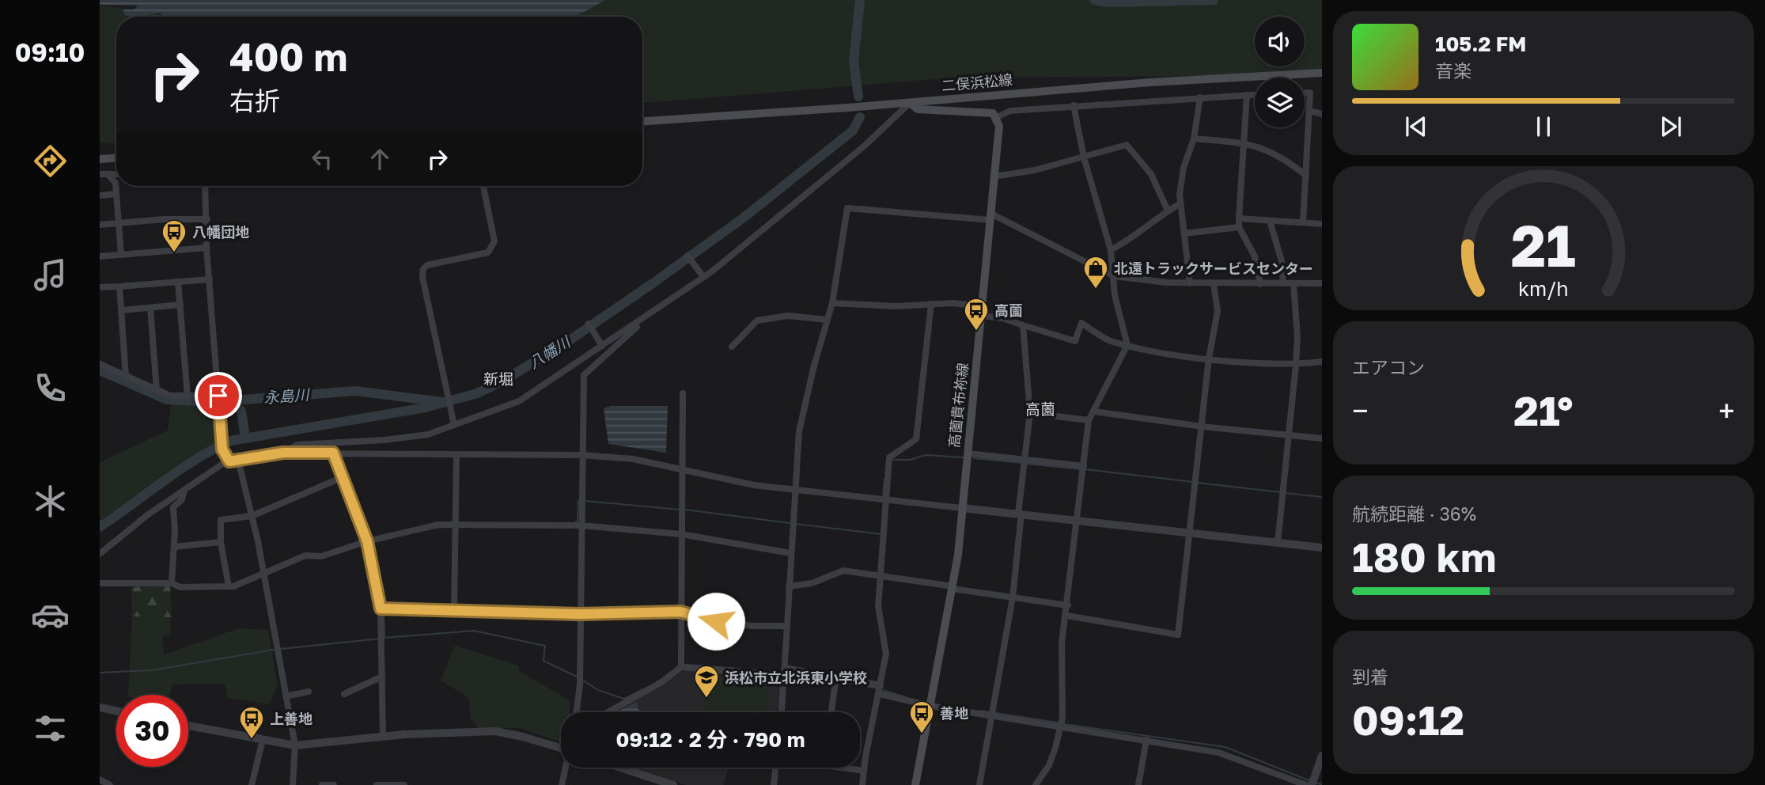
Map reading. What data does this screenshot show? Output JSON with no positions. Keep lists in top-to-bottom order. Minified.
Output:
{"streets":{"main road":["二俣浜松線","高薗貴布祢線"]},"districts":["新堀","高薗"],"water":["八幡川","永島川"],"places":{"bus stop":["八幡団地","高薗","善地","上善地"],"shop":["北遠トラックサービスセンター"],"school or university":["浜松市立北浜東小学校"]},"page":{"tabs":"09:10","turn":["400 m","右折"],"song":["105.2 FM","音楽"],"tile":["エアコン",["航続距離 · 36%","180 km"],["到着","09:12"]],"heat":["−","21°","+"],"limit":"30","trip":"09:12 · 2 分 · 790 m","gauge":["21","km/h"]}}
